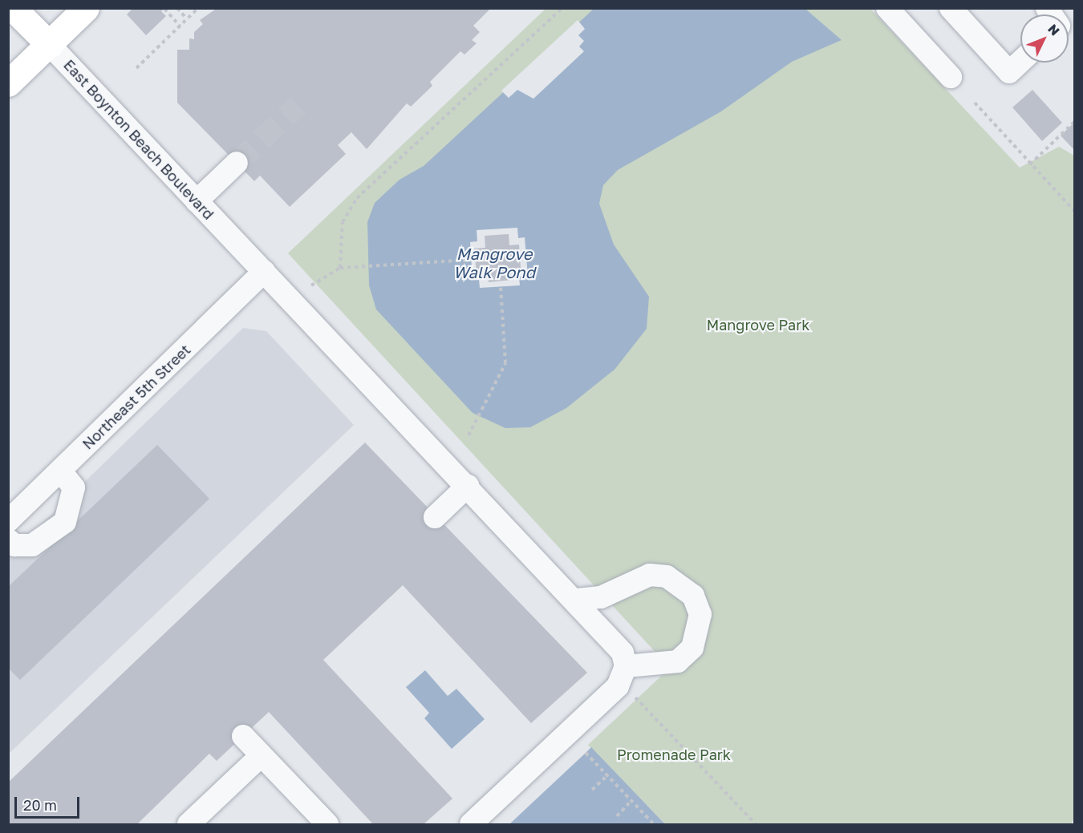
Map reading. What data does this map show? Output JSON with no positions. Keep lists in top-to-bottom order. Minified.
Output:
{"streets":{"main road":["East Boynton Beach Boulevard"],"street":["Northeast 5th Street"]},"crossings":[["East Boynton Beach Boulevard","Northeast 5th Street"]],"water":["Mangrove Walk Pond"],"parks":["Mangrove Park","Promenade Park"],"scale_bar":"20 m","north":"top right"}
